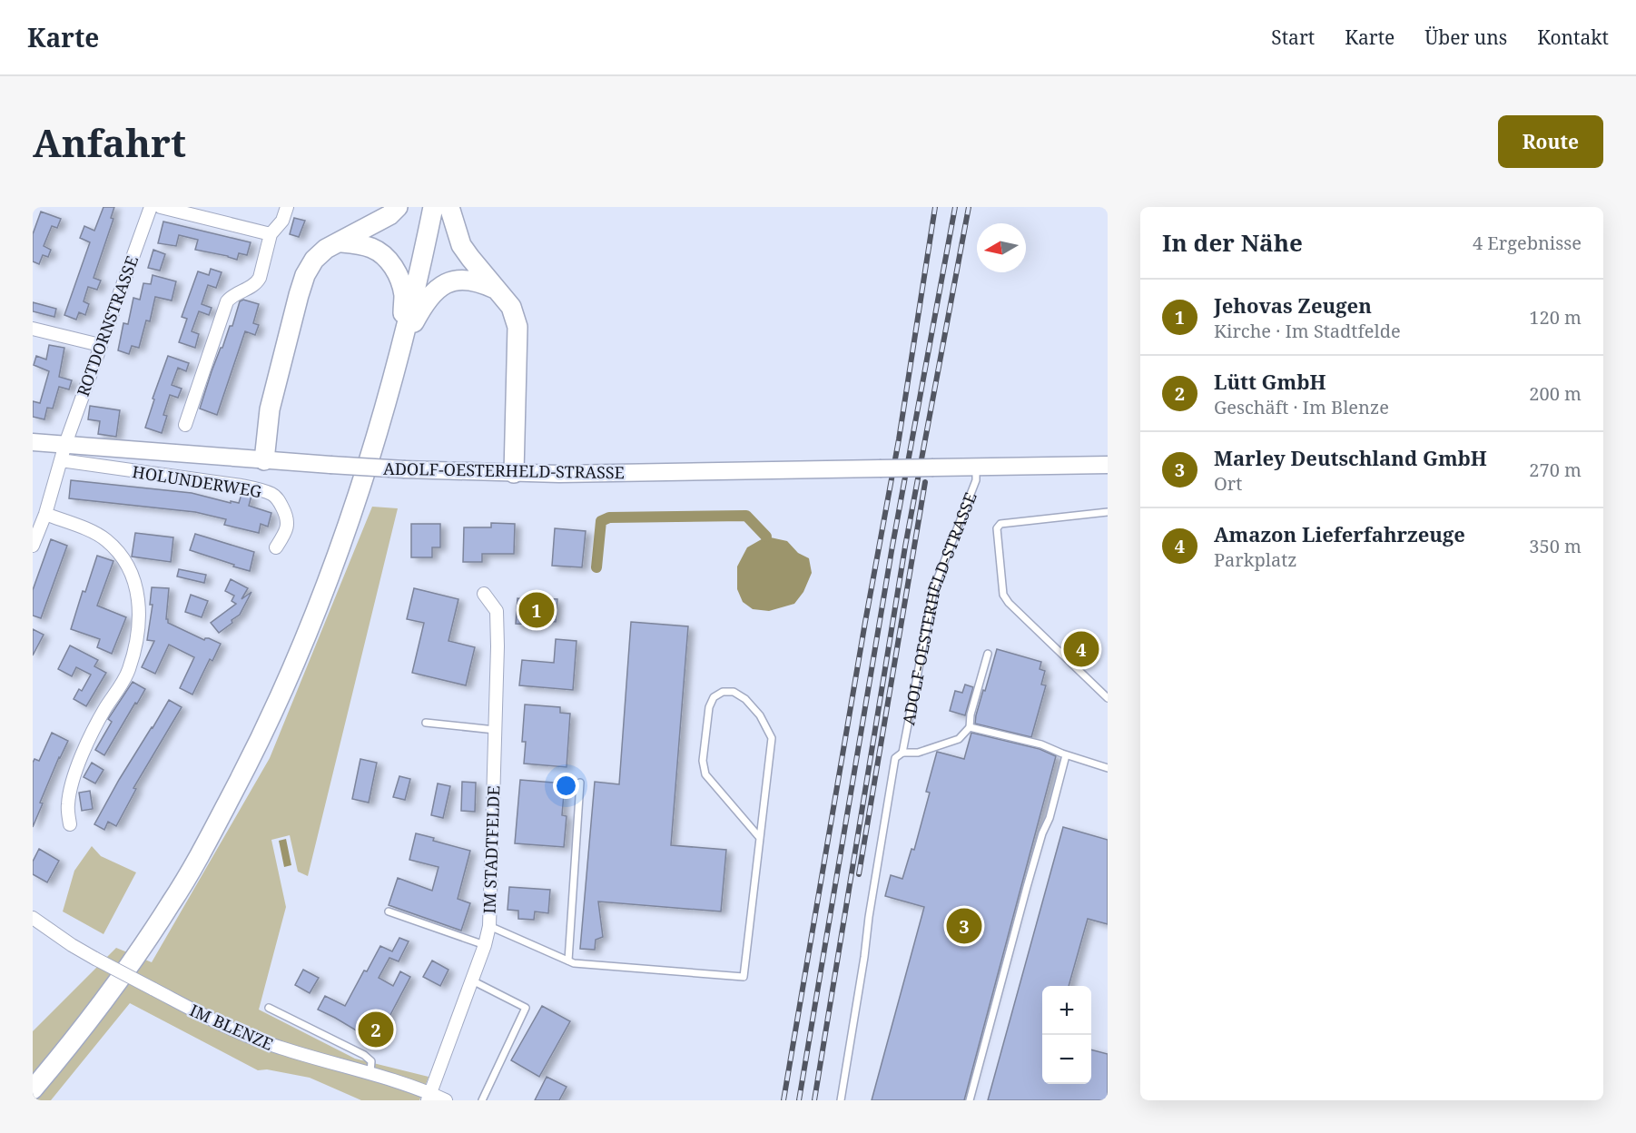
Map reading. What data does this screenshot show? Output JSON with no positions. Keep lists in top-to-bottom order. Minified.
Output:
{"streets":{"street":["ROTDORNSTRASSE","ADOLF-OESTERHELD-STRASSE","HOLUNDERWEG","IM STADTFELDE","IM BLENZE"]},"crossings":[["ROTDORNSTRASSE","ADOLF-OESTERHELD-STRASSE"],["ROTDORNSTRASSE","HOLUNDERWEG"],["ADOLF-OESTERHELD-STRASSE","HOLUNDERWEG"],["IM STADTFELDE","IM BLENZE"]],"north":"left","page":{"header":"Karte","nav":["Start","Karte","Über uns","Kontakt"],"buttons":"Route","title":"Anfahrt","heading":["In der Nähe","4 Ergebnisse"],"list":[{"mark":"1","name":"Jehovas Zeugen","note":"Kirche · Im Stadtfelde","value":"120 m"},{"mark":"2","name":"Lütt GmbH","note":"Geschäft · Im Blenze","value":"200 m"},{"mark":"3","name":"Marley Deutschland GmbH","note":"Ort","value":"270 m"},{"mark":"4","name":"Amazon Lieferfahrzeuge","note":"Parkplatz","value":"350 m"}],"pins":["1","4","3","2"],"map_buttons":["+","−"]}}
